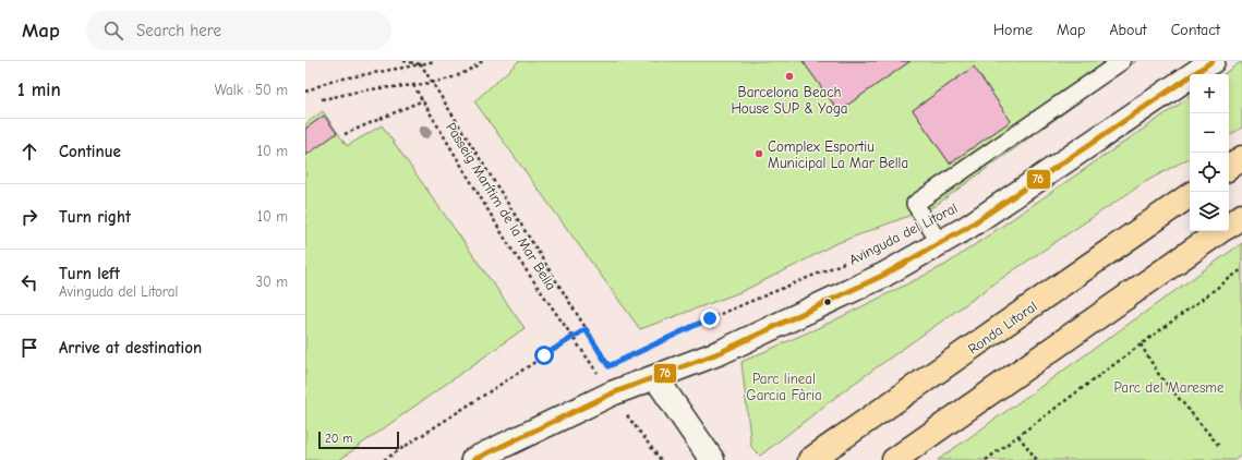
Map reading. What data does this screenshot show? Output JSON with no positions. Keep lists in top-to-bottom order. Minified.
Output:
{"streets":{"highway":["Ronda Litoral"],"main road":["Avinguda del Litoral"],"path":["Passeig Marítim de la Mar Bella"]},"crossings":[["Passeig Marítim de la Mar Bella","Avinguda del Litoral"]],"parks":["Parc lineal Garcia Fària","Parc del Maresme"],"places":["Barcelona Beach House SUP & Yoga","Complex Esportiu Municipal La Mar Bella"],"lines":["transit line 76"],"scale_bar":"20 m","page":{"header":"Map","search":"Search here","nav":["Home","Map","About","Contact"],"heading":["1 min","Walk · 50 m"],"map_buttons":["+","−"],"list":[["Continue","10 m"],["Turn right","10 m"],["Turn left","Avinguda del Litoral","30 m"],"Arrive at destination"],"scale":"20 m"}}
